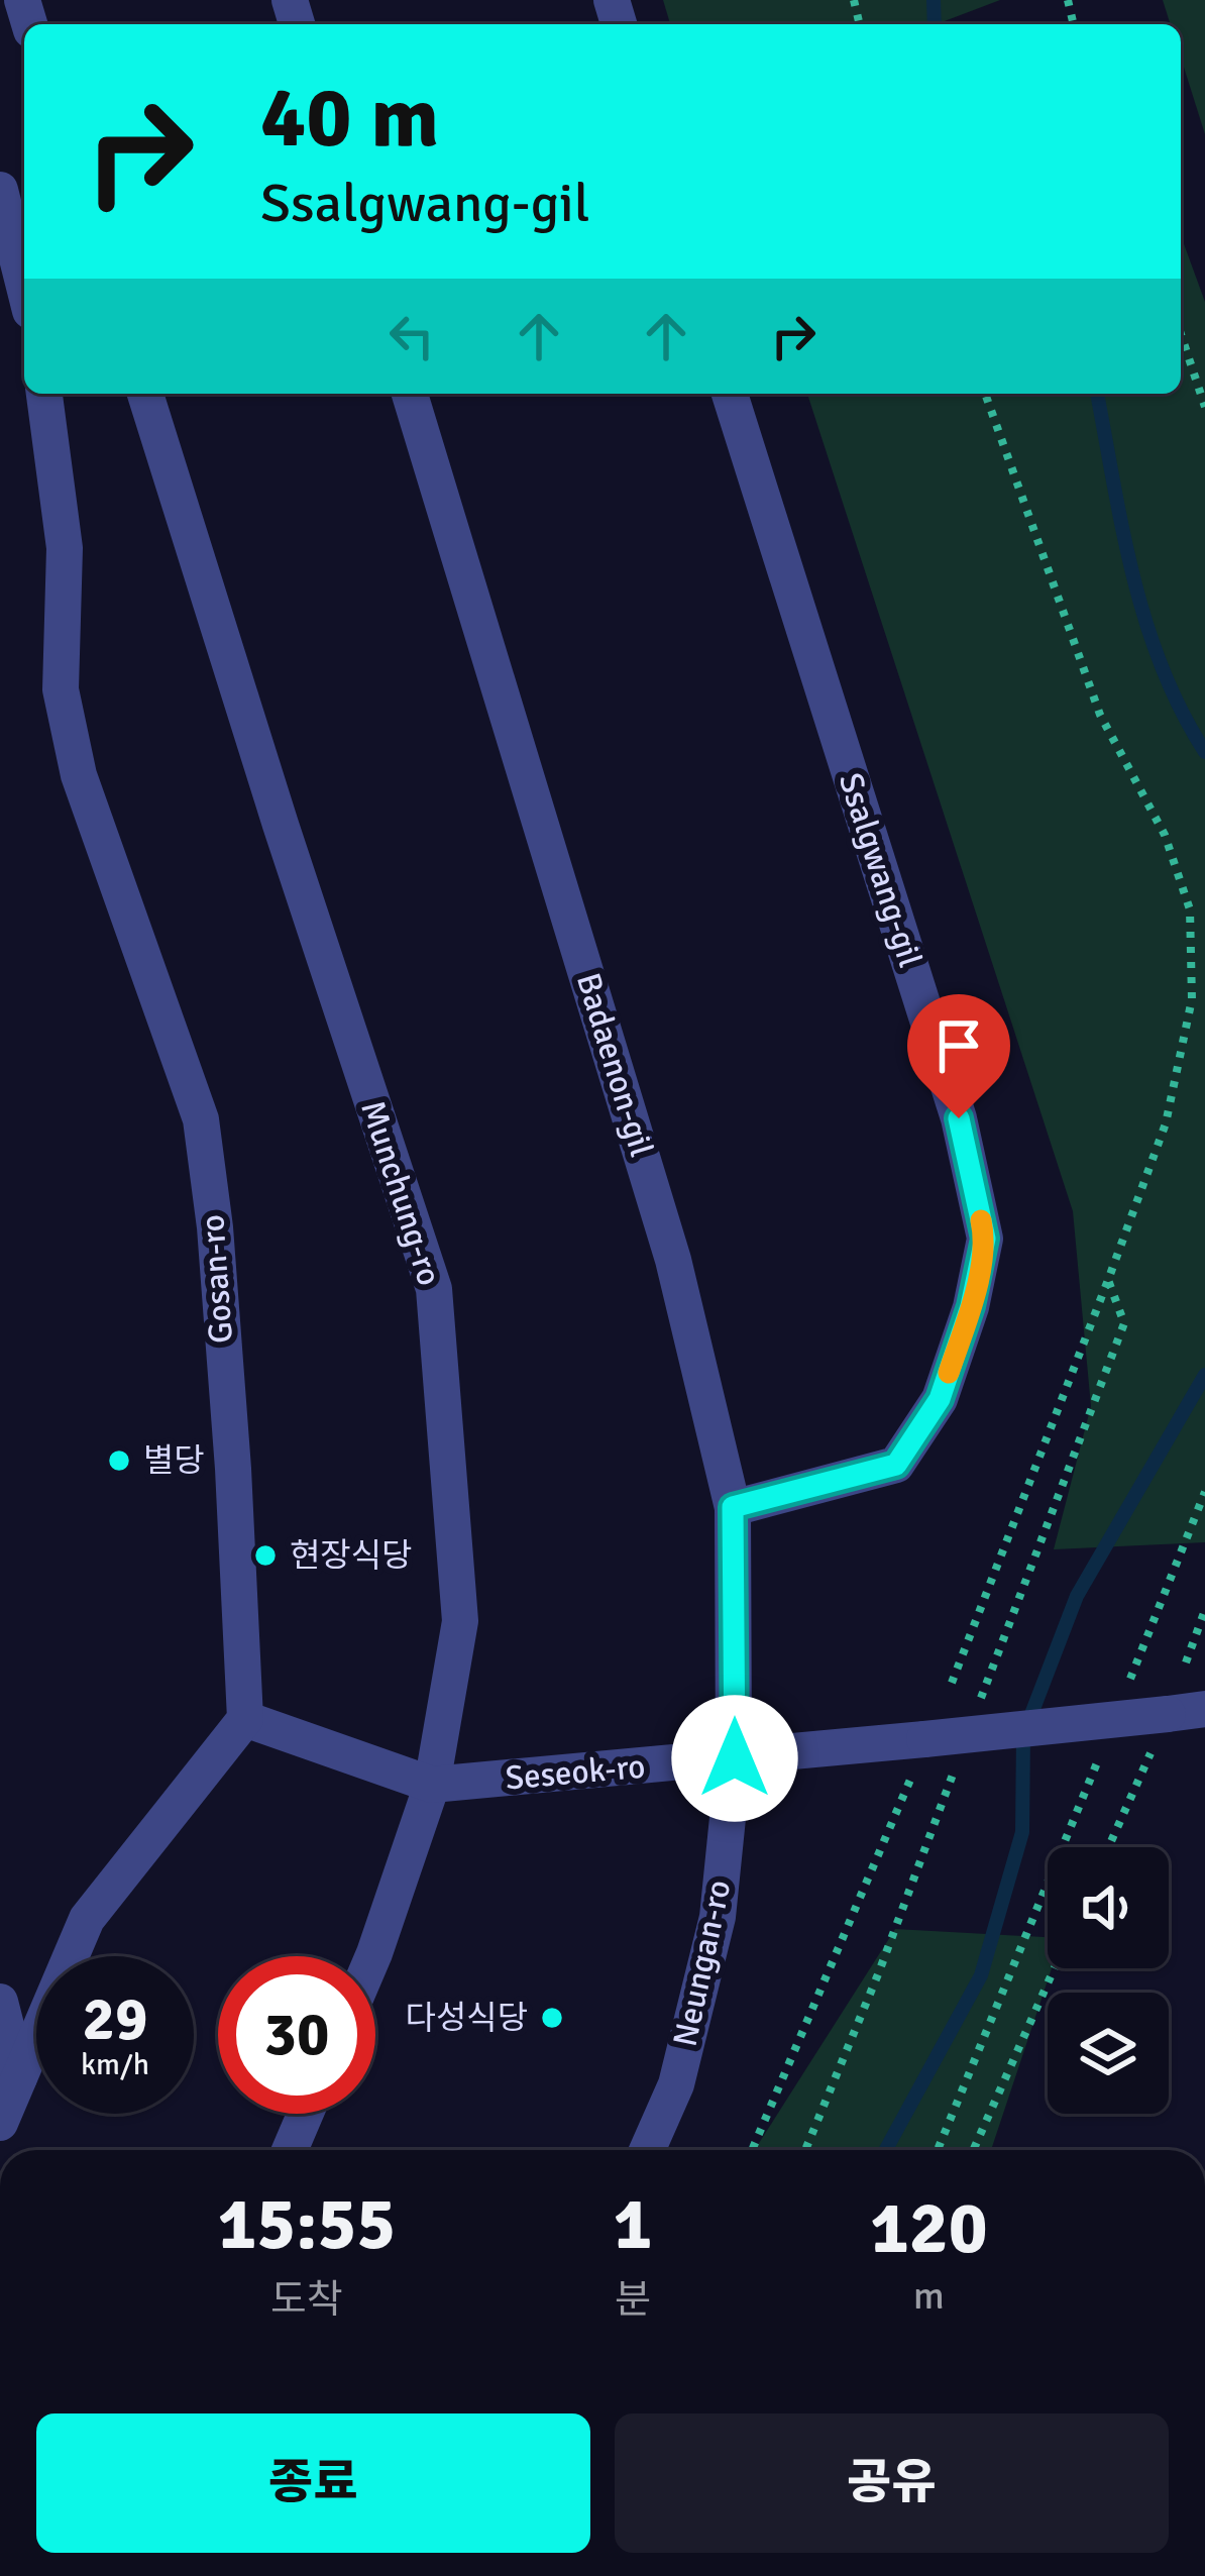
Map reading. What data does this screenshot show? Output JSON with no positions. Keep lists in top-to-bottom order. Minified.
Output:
{"streets":{"street":["Ssalgwang-gil","Badaenon-gil","Munchung-ro","Gosan-ro","Seseok-ro","Neungan-ro"]},"crossings":[["Ssalgwang-gil","Badaenon-gil"],["Badaenon-gil","Seseok-ro"],["Badaenon-gil","Neungan-ro"],["Munchung-ro","Seseok-ro"],["Gosan-ro","Seseok-ro"],["Seseok-ro","Neungan-ro"]],"places":["별당","현장식당","다성식당"],"page":{"turn":["40 m","Ssalgwang-gil"],"speed":"29 km/h","limit":"30","eta":["15:55","도착","1","분","120","m"],"buttons":["종료","공유"]}}
